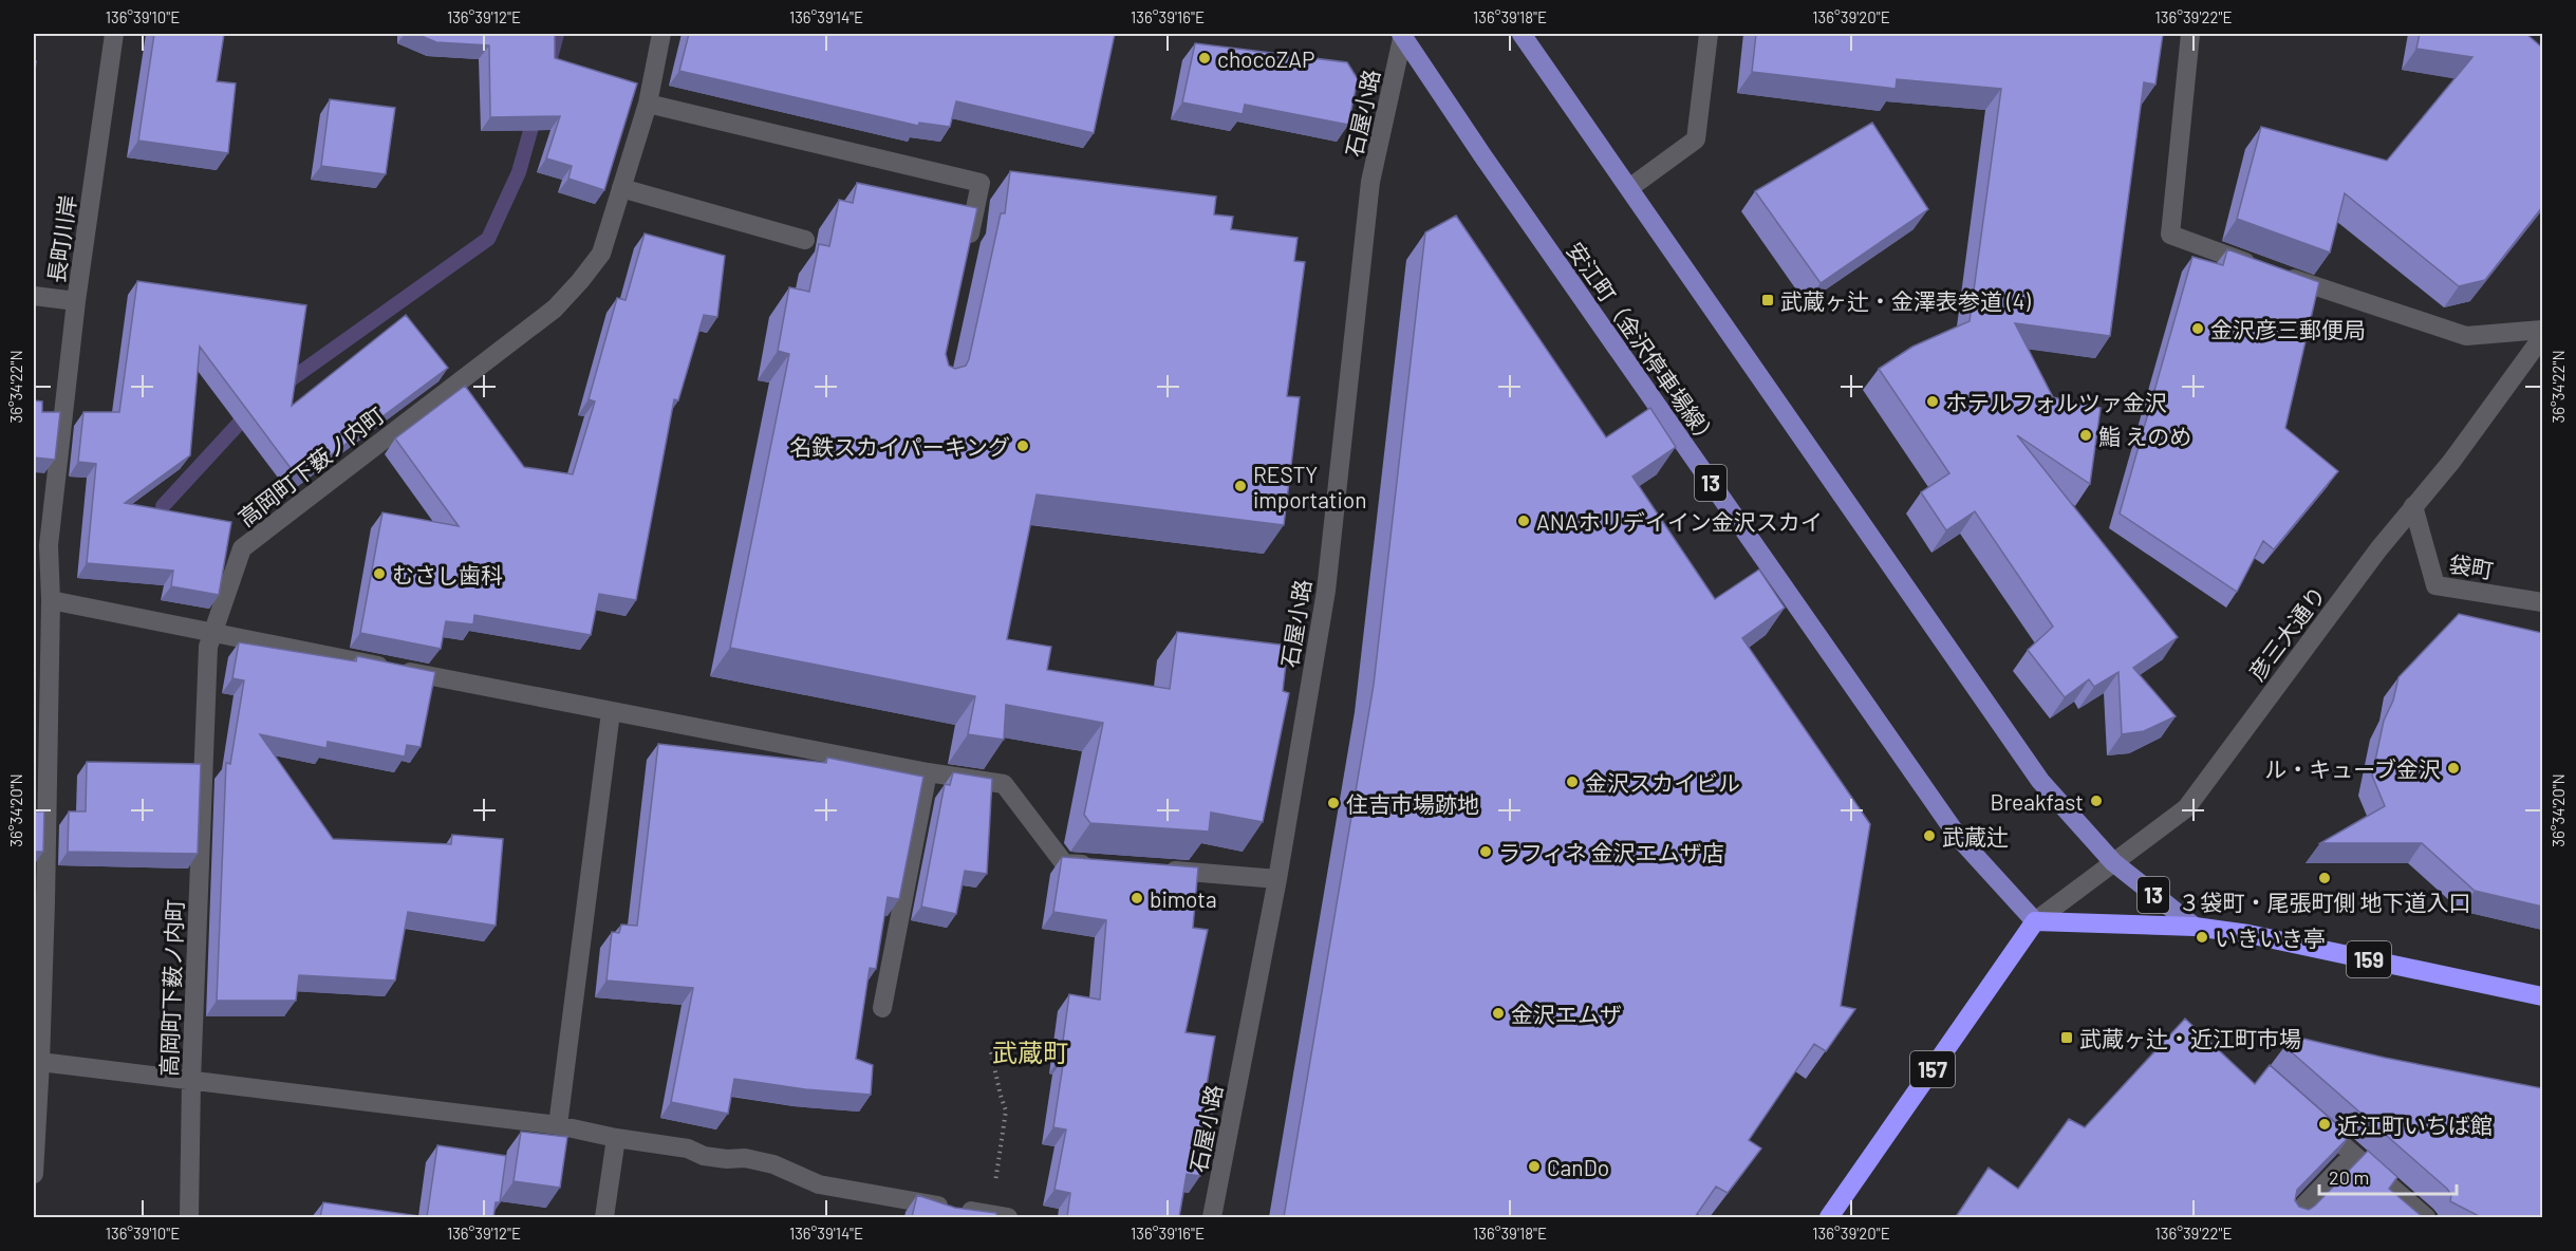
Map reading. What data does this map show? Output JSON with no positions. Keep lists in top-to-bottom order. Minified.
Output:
{"streets":{"highway":["159","157"],"main road":["安江町（金沢停車場線）","13"],"street":["石屋小路","長町川岸","高岡町下薮ノ内町","袋町","彦三大通り"]},"crossings":[["石屋小路","安江町（金沢停車場線）"],["安江町（金沢停車場線）","彦三大通り"],["安江町（金沢停車場線）","159"],["安江町（金沢停車場線）","157"],["13","彦三大通り"],["13","159"],["袋町","彦三大通り"],["彦三大通り","159"],["彦三大通り","157"],["159","157"]],"districts":["武蔵町"],"places":{"other":["chocoZAP","金沢彦三郵便局","ホテルフォルツァ金沢","鮨 えのめ","名鉄スカイパーキング","RESTY importation","ANAホリデイイン金沢スカイ","むさし歯科","ル・キューブ金沢","金沢スカイビル","Breakfast","住吉市場跡地","武蔵辻","ラフィネ 金沢エムザ店","３袋町・尾張町側 地下道入口","bimota","いきいき亭","金沢エムザ","近江町いちば館","CanDo"],"transit":["武蔵ヶ辻・金澤表参道 (4)","武蔵ヶ辻・近江町市場"]},"scale_bar":"20 m","coordinates":["136°39'10\"E","136°39'12\"E","136°39'14\"E","136°39'16\"E","136°39'18\"E","136°39'20\"E","136°39'22\"E","36°34'22\"N","36°34'20\"N"]}
